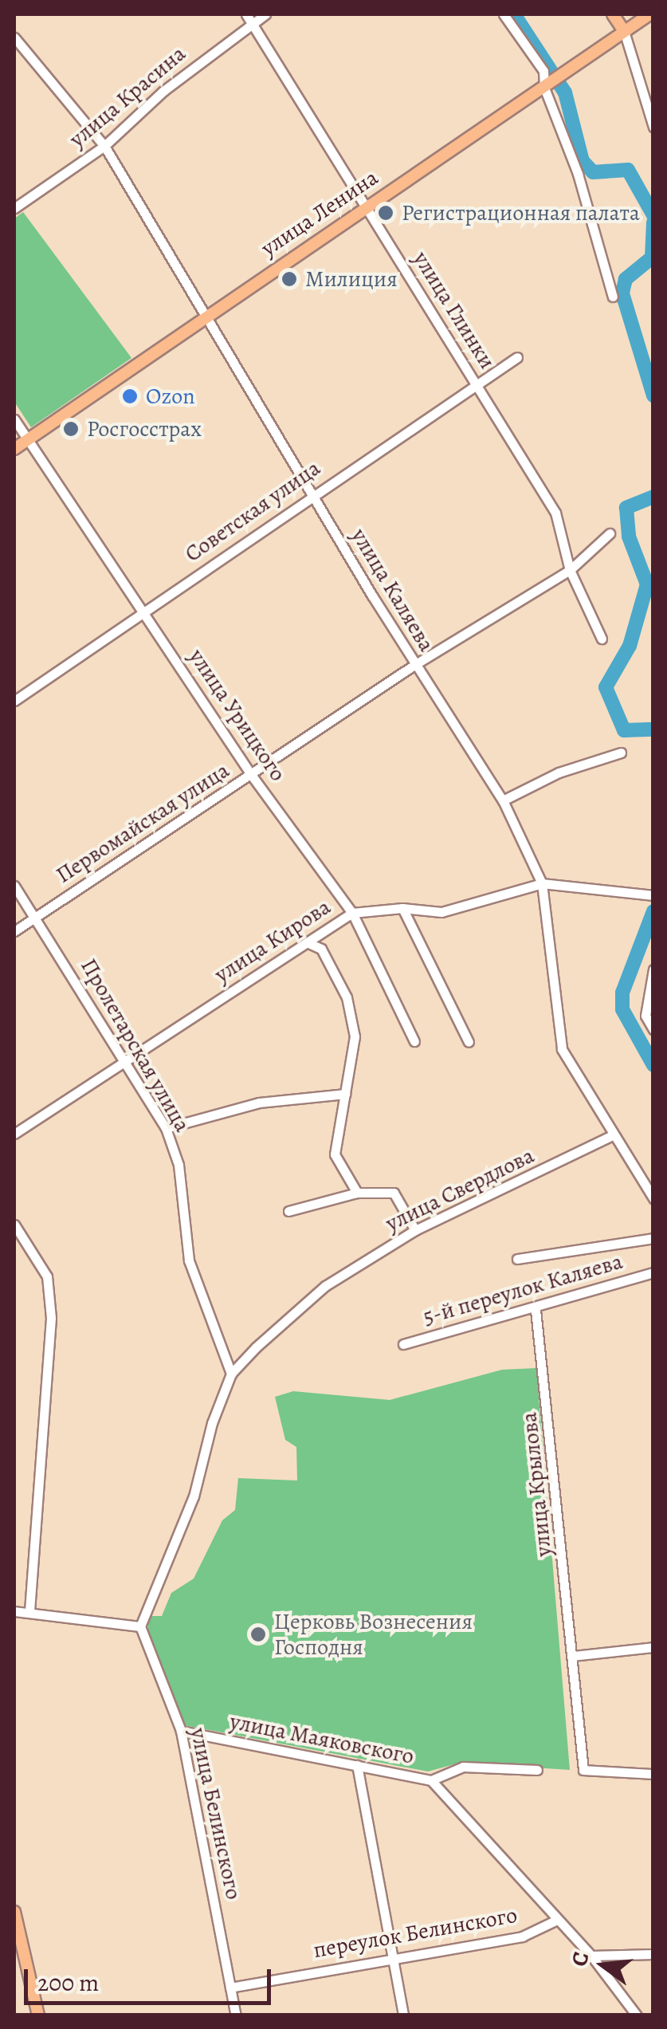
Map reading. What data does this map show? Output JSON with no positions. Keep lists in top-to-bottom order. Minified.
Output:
{"streets":{"main road":["улица Ленина"],"street":["улица Красина","улица Глинки","Советская улица","улица Каляева","улица Урицкого","Первомайская улица","улица Кирова","Пролетарская улица","улица Свердлова","5-й переулок Каляева","улица Крылова","улица Маяковского","улица Белинского","переулок Белинского"]},"crossings":[["улица Красина","улица Глинки"],["улица Красина","улица Каляева"],["улица Ленина","улица Глинки"],["улица Ленина","улица Каляева"],["улица Ленина","улица Урицкого"],["улица Глинки","Советская улица"],["улица Глинки","Первомайская улица"],["Советская улица","улица Каляева"],["Советская улица","улица Урицкого"],["улица Каляева","Первомайская улица"],["улица Каляева","улица Кирова"],["улица Каляева","улица Свердлова"],["улица Урицкого","Первомайская улица"],["улица Урицкого","улица Кирова"],["Первомайская улица","Пролетарская улица"],["улица Кирова","Пролетарская улица"],["Пролетарская улица","улица Свердлова"],["улица Свердлова","улица Белинского"],["5-й переулок Каляева","улица Крылова"],["улица Маяковского","улица Белинского"],["улица Маяковского","переулок Белинского"],["улица Белинского","переулок Белинского"]],"places":["Регистрационная палата","Милиция","Ozon","Росгосстрах","Церковь Вознесения Господня"],"scale_bar":"200 m","north":"left"}
